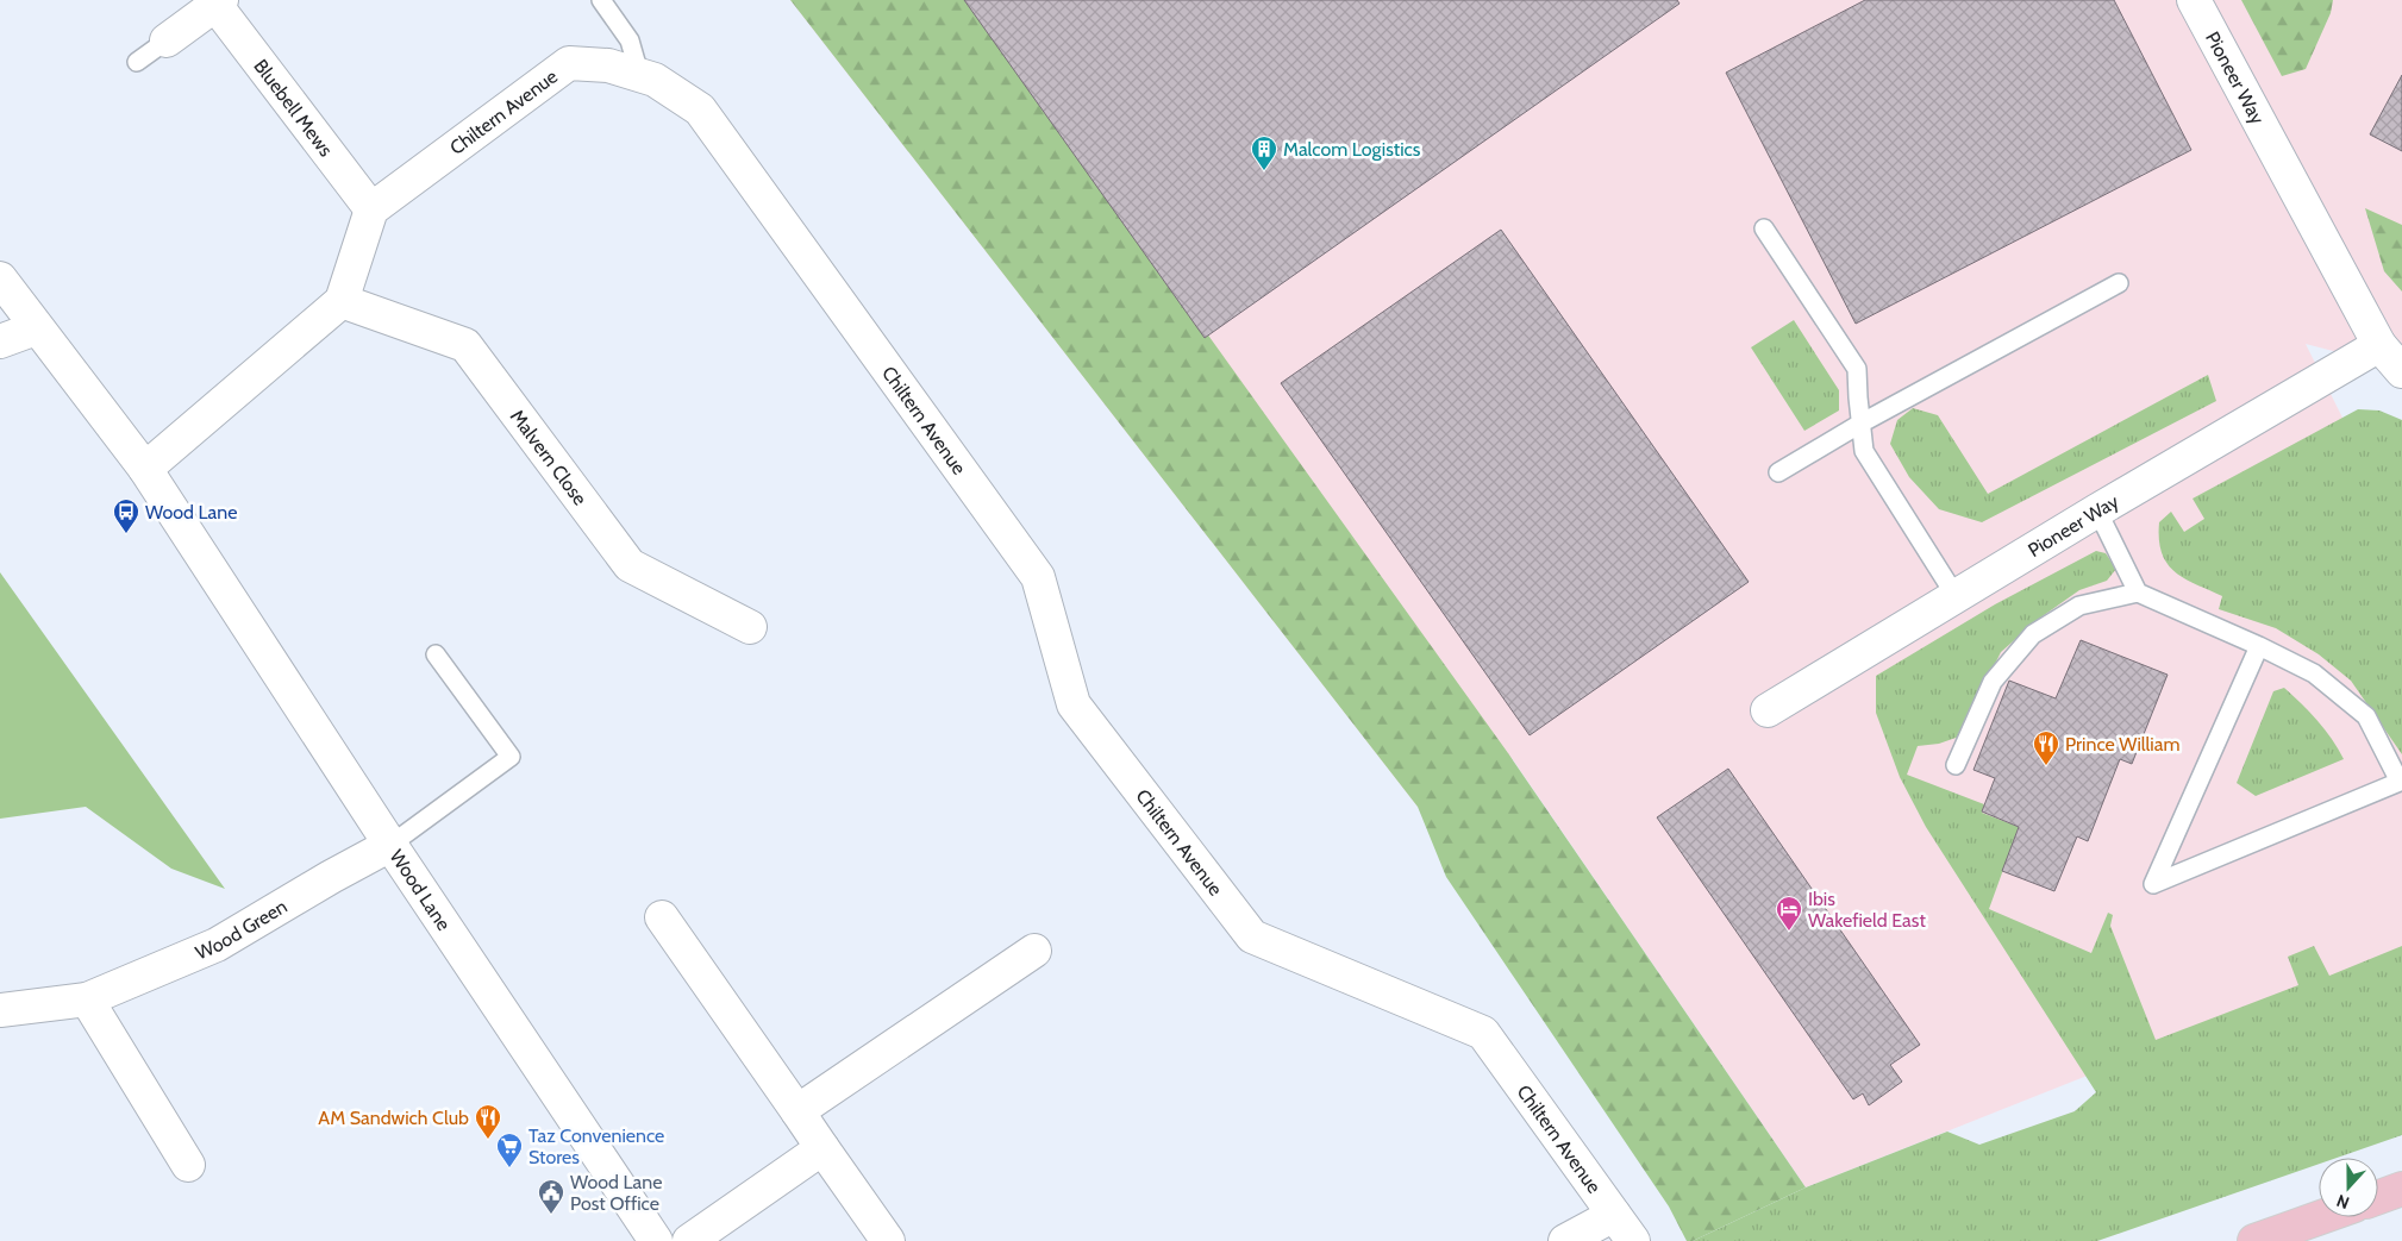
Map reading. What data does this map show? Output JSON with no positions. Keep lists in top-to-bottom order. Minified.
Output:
{"streets":{"street":["Pioneer Way","Bluebell Mews","Chiltern Avenue","Malvern Close","Wood Lane","Wood Green"]},"crossings":[["Bluebell Mews","Chiltern Avenue"],["Wood Lane","Wood Green"]],"places":{"building":["Malcom Logistics"],"bus stop":["Wood Lane"],"restaurant":["Prince William","AM Sandwich Club"],"hotel":["Ibis Wakefield East"],"supermarket":["Taz Convenience Stores"],"public building":["Wood Lane Post Office"]},"north":"bottom"}
